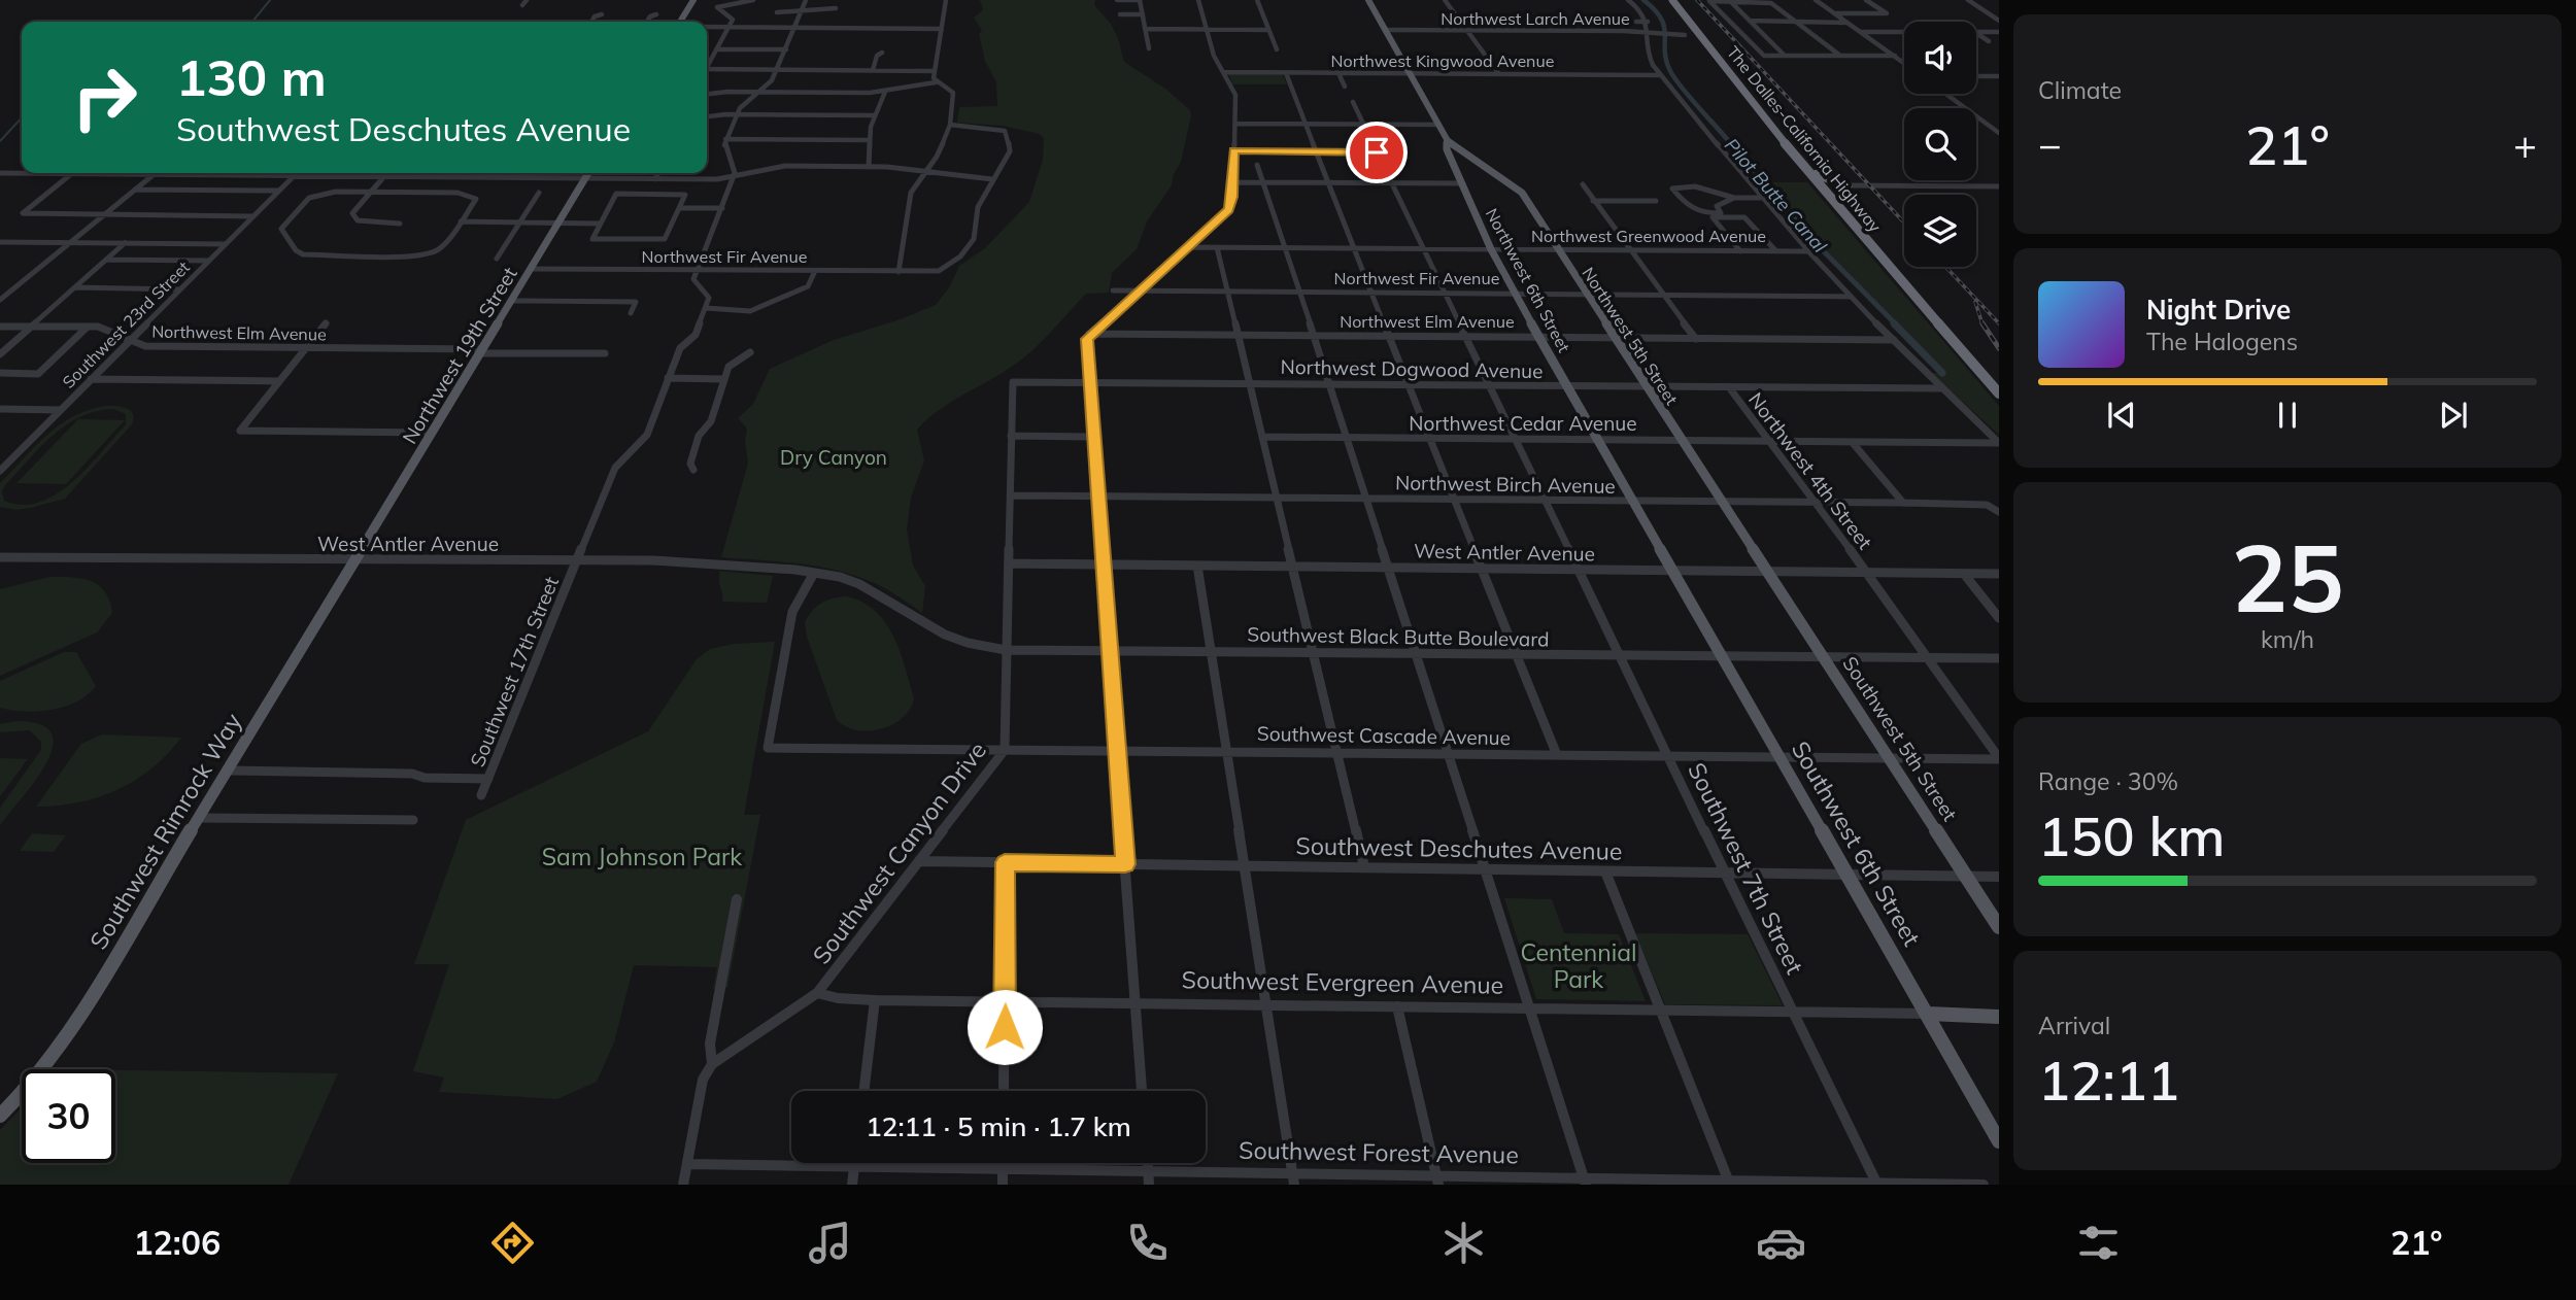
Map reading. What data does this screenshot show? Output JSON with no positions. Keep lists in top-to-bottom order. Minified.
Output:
{"streets":{"highway":["The Dalles-California Highway"],"main road":["Northwest 6th Street","Northwest 5th Street","Northwest 19th Street","Southwest 5th Street","Southwest Rimrock Way","Southwest 6th Street","Southwest Evergreen Avenue"],"street":["Northwest Larch Avenue","Northwest Kingwood Avenue","Northwest Greenwood Avenue","Northwest Fir Avenue","Northwest Elm Avenue","Southwest 23rd Street","Northwest Dogwood Avenue","Northwest Cedar Avenue","Northwest 4th Street","Northwest Birch Avenue","West Antler Avenue","Southwest Black Butte Boulevard","Southwest 17th Street","Southwest Cascade Avenue","Southwest Deschutes Avenue","Southwest Canyon Drive","Southwest 7th Street","Southwest Forest Avenue"]},"crossings":[["Northwest Larch Avenue","Northwest 6th Street"],["Northwest Kingwood Avenue","Northwest 6th Street"],["Northwest Greenwood Avenue","Northwest 6th Street"],["Northwest Greenwood Avenue","Northwest 5th Street"],["Northwest Greenwood Avenue","Southwest 7th Street"],["Northwest Fir Avenue","Northwest 6th Street"],["Northwest Fir Avenue","Northwest 5th Street"],["Northwest Fir Avenue","Northwest 19th Street"],["Northwest Fir Avenue","Southwest 7th Street"],["Northwest 6th Street","Northwest Elm Avenue"],["Northwest 6th Street","Northwest 5th Street"],["Northwest 6th Street","Northwest Dogwood Avenue"],["Northwest 6th Street","Northwest Cedar Avenue"],["Northwest 6th Street","Northwest Birch Avenue"],["Northwest 6th Street","West Antler Avenue"],["Northwest 6th Street","Southwest 6th Street"],["Northwest Elm Avenue","Southwest 23rd Street"],["Northwest Elm Avenue","Northwest 5th Street"],["Northwest Elm Avenue","Northwest 19th Street"],["Northwest Elm Avenue","Southwest 7th Street"],["Northwest 5th Street","Northwest Dogwood Avenue"],["Northwest 5th Street","Northwest Cedar Avenue"],["Northwest 5th Street","Northwest Birch Avenue"],["Northwest 5th Street","West Antler Avenue"],["Northwest 5th Street","Southwest 5th Street"],["Northwest 19th Street","West Antler Avenue"],["Northwest 19th Street","Southwest Rimrock Way"],["Northwest Dogwood Avenue","Northwest 4th Street"],["Northwest Dogwood Avenue","Southwest Canyon Drive"],["Northwest Dogwood Avenue","Southwest 7th Street"],["Northwest Cedar Avenue","Northwest 4th Street"],["Northwest Cedar Avenue","Southwest 7th Street"],["Northwest 4th Street","Northwest Birch Avenue"],["Northwest 4th Street","West Antler Avenue"],["Northwest 4th Street","Southwest Black Butte Boulevard"],["Northwest 4th Street","Southwest Cascade Avenue"],["Northwest Birch Avenue","Southwest Canyon Drive"],["Northwest Birch Avenue","Southwest 7th Street"],["West Antler Avenue","Southwest Black Butte Boulevard"],["West Antler Avenue","Southwest 17th Street"],["West Antler Avenue","Southwest Cascade Avenue"],["West Antler Avenue","Southwest 5th Street"],["West Antler Avenue","Southwest Rimrock Way"],["West Antler Avenue","Southwest 6th Street"],["West Antler Avenue","Southwest Canyon Drive"],["West Antler Avenue","Southwest 7th Street"],["Southwest Black Butte Boulevard","Southwest Cascade Avenue"],["Southwest Black Butte Boulevard","Southwest 5th Street"],["Southwest Black Butte Boulevard","Southwest 6th Street"],["Southwest Black Butte Boulevard","Southwest Canyon Drive"],["Southwest Black Butte Boulevard","Southwest 7th Street"],["Southwest Cascade Avenue","Southwest 5th Street"],["Southwest Cascade Avenue","Southwest 6th Street"],["Southwest Cascade Avenue","Southwest Canyon Drive"],["Southwest Cascade Avenue","Southwest 7th Street"],["Southwest 5th Street","Southwest Deschutes Avenue"],["Southwest 6th Street","Southwest Deschutes Avenue"],["Southwest 6th Street","Southwest Evergreen Avenue"],["Southwest Deschutes Avenue","Southwest Canyon Drive"],["Southwest Deschutes Avenue","Southwest 7th Street"],["Southwest Canyon Drive","Southwest Evergreen Avenue"],["Southwest 7th Street","Southwest Evergreen Avenue"],["Southwest 7th Street","Southwest Forest Avenue"]],"water":["Pilot Butte Canal"],"parks":["Dry Canyon","Sam Johnson Park","Centennial Park"],"page":{"tile":["Climate",["25","km/h"],["Range · 30%","150 km"],["Arrival","12:11"]],"turn":["130 m","Southwest Deschutes Avenue"],"heat":["−","21°","+"],"song":["Night Drive","The Halogens"],"limit":"30","trip":"12:11 · 5 min · 1.7 km","tabs":["12:06","21°"]}}
